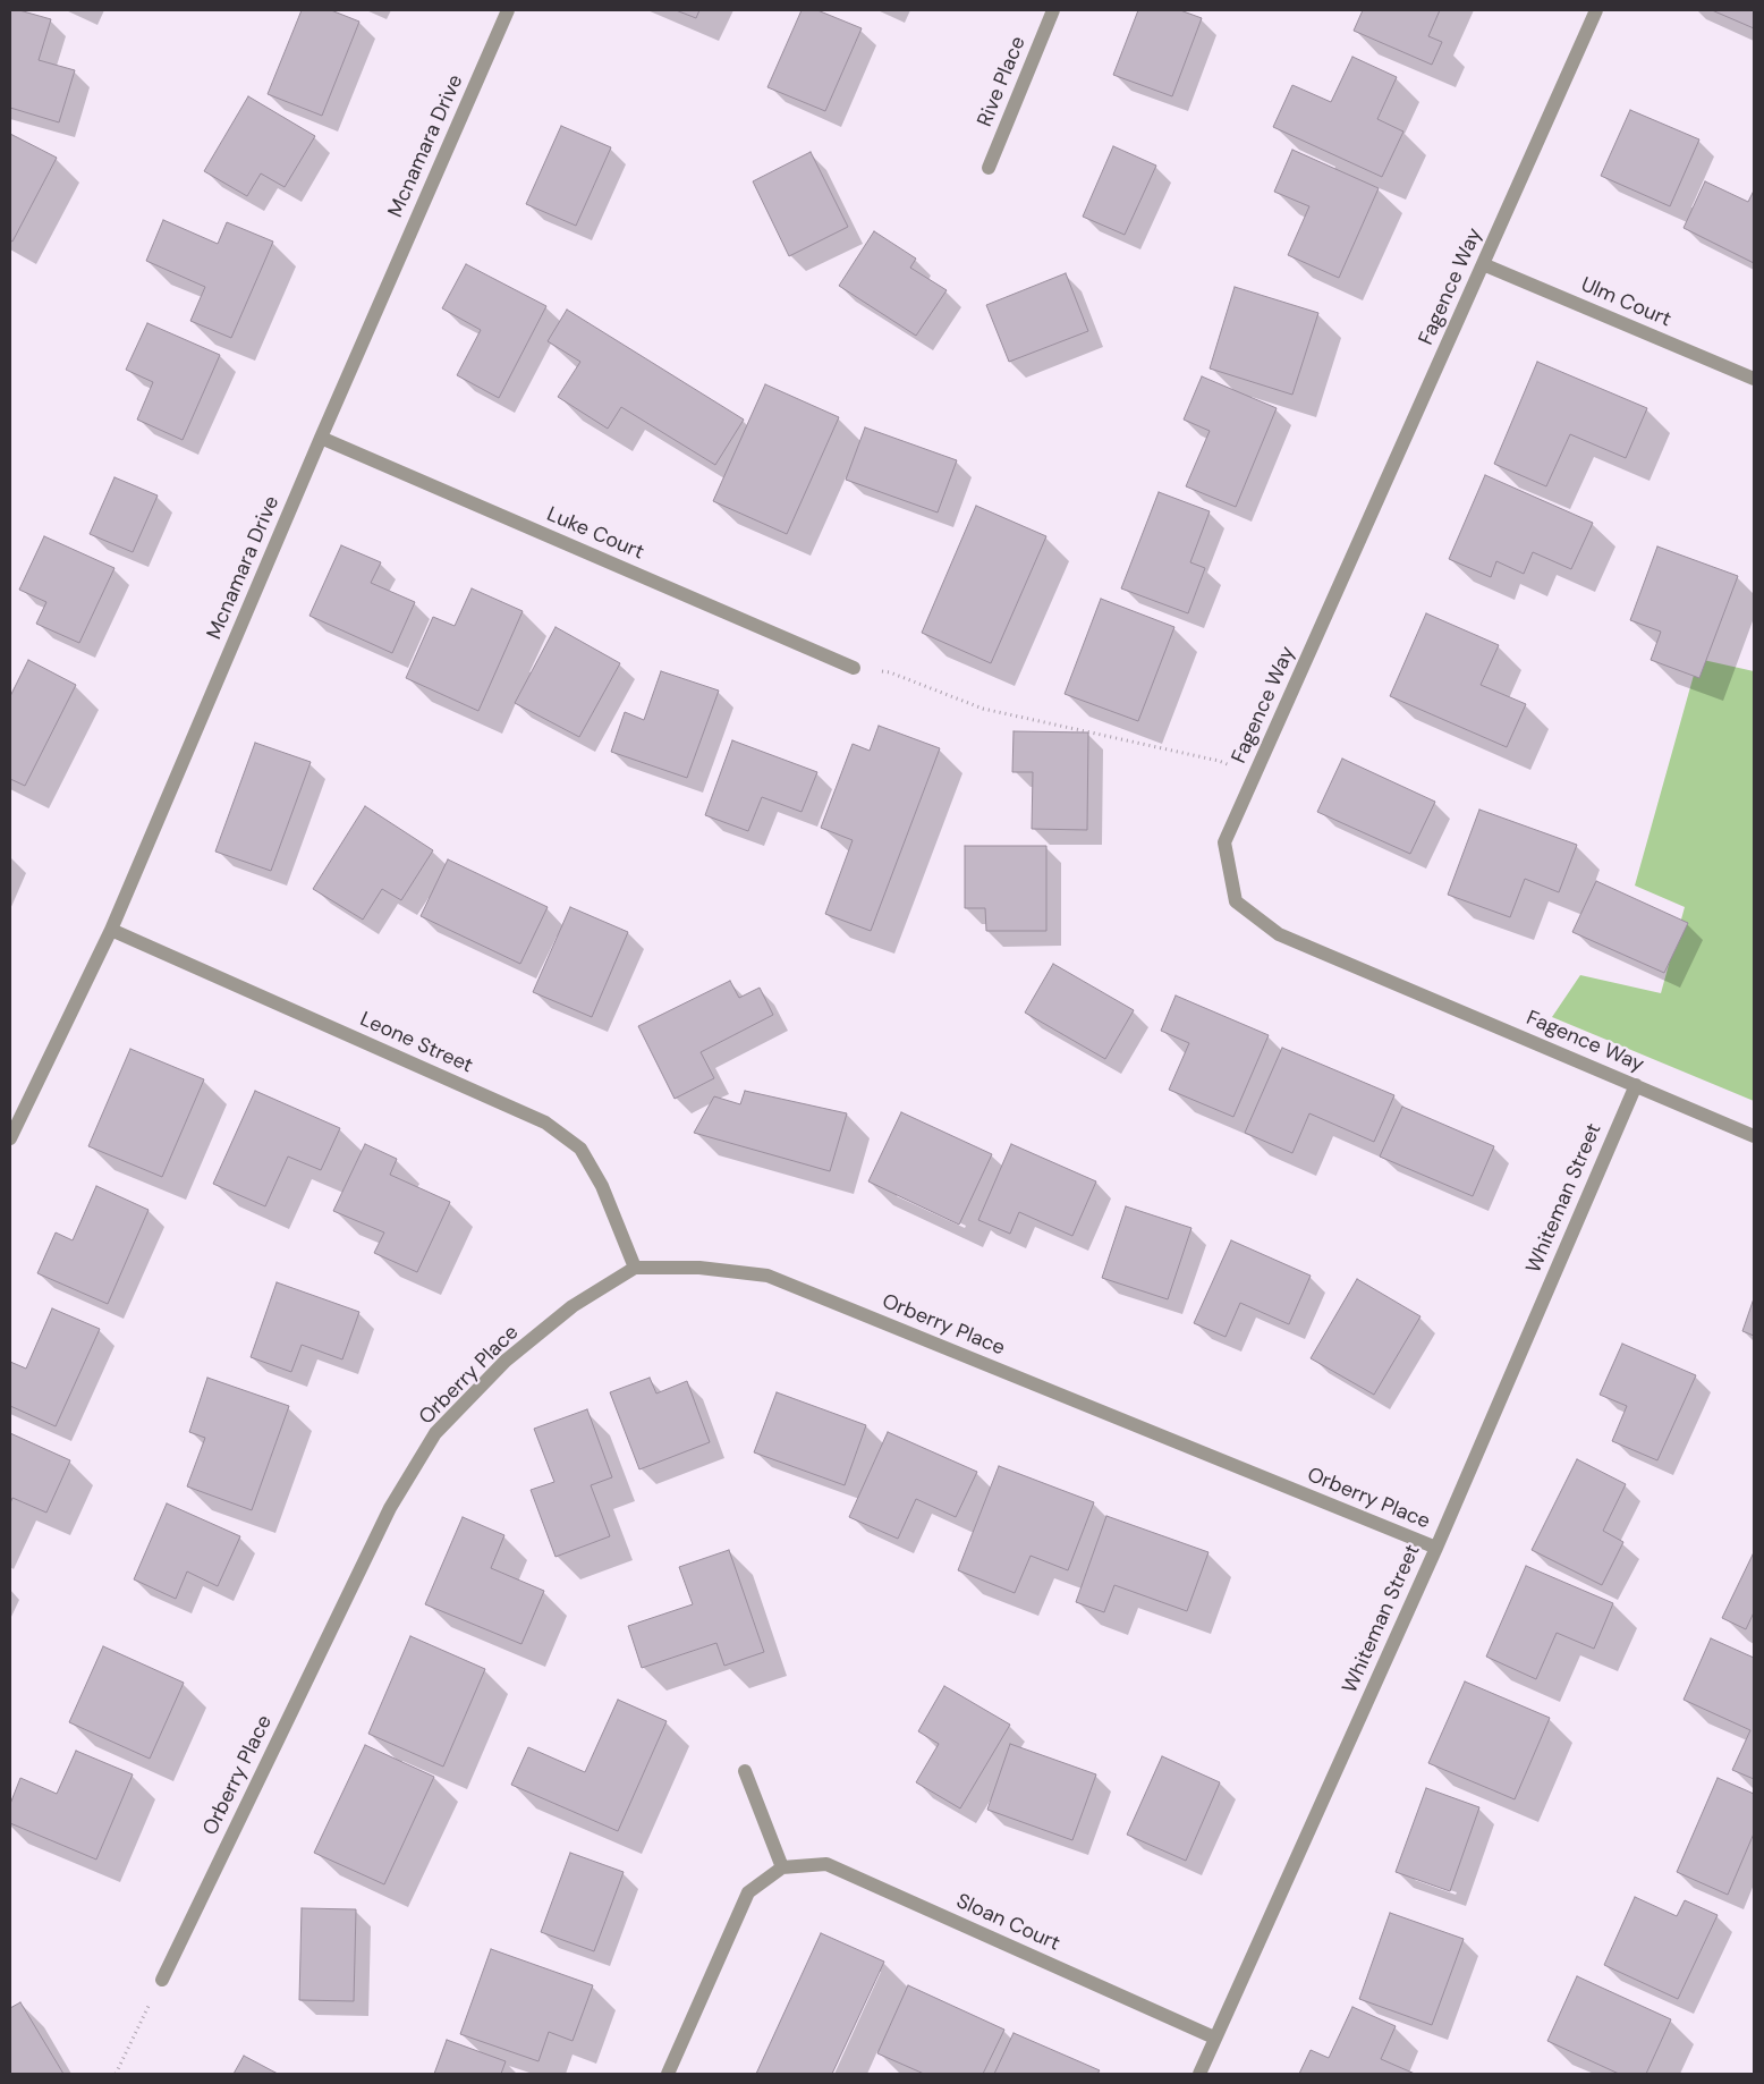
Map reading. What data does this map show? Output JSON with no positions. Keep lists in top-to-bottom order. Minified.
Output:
{"streets":{"street":["Rive Place","Mcnamara Drive","Fagence Way","Ulm Court","Luke Court","Leone Street","Whiteman Street","Orberry Place","Sloan Court"]},"crossings":[["Mcnamara Drive","Luke Court"],["Mcnamara Drive","Leone Street"],["Fagence Way","Ulm Court"],["Fagence Way","Whiteman Street"],["Leone Street","Orberry Place"],["Whiteman Street","Orberry Place"],["Whiteman Street","Sloan Court"]]}
